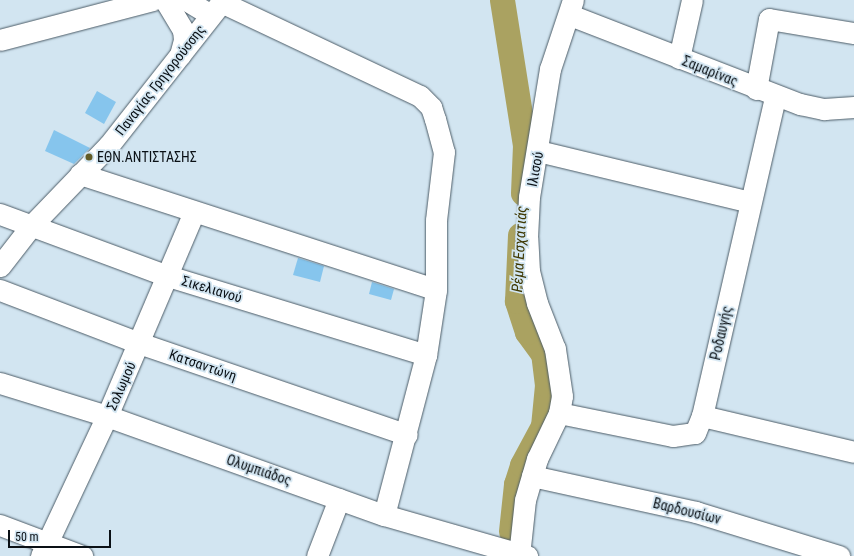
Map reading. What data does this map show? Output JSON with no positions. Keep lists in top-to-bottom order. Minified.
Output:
{"streets":{"street":["Σαμαρίνας","Παναγίας Γρηγορούσσης","Ιλισού","Σικελιανού","Ροδαυγής","Κατσαντώνη","Σολωμού","Ολυμπιάδος","Βαρδουσίων"]},"crossings":[["Σαμαρίνας","Ιλισού"],["Σαμαρίνας","Ροδαυγής"],["Παναγίας Γρηγορούσσης","Σικελιανού"],["Ιλισού","Ροδαυγής"],["Ιλισού","Ολυμπιάδος"],["Ιλισού","Βαρδουσίων"],["Σικελιανού","Σολωμού"],["Κατσαντώνη","Σολωμού"],["Σολωμού","Ολυμπιάδος"]],"water":["Ρέμα Εσχατιάς"],"places":["ΕΘΝ.ΑΝΤΙΣΤΑΣΗΣ"],"scale_bar":"50 m"}
